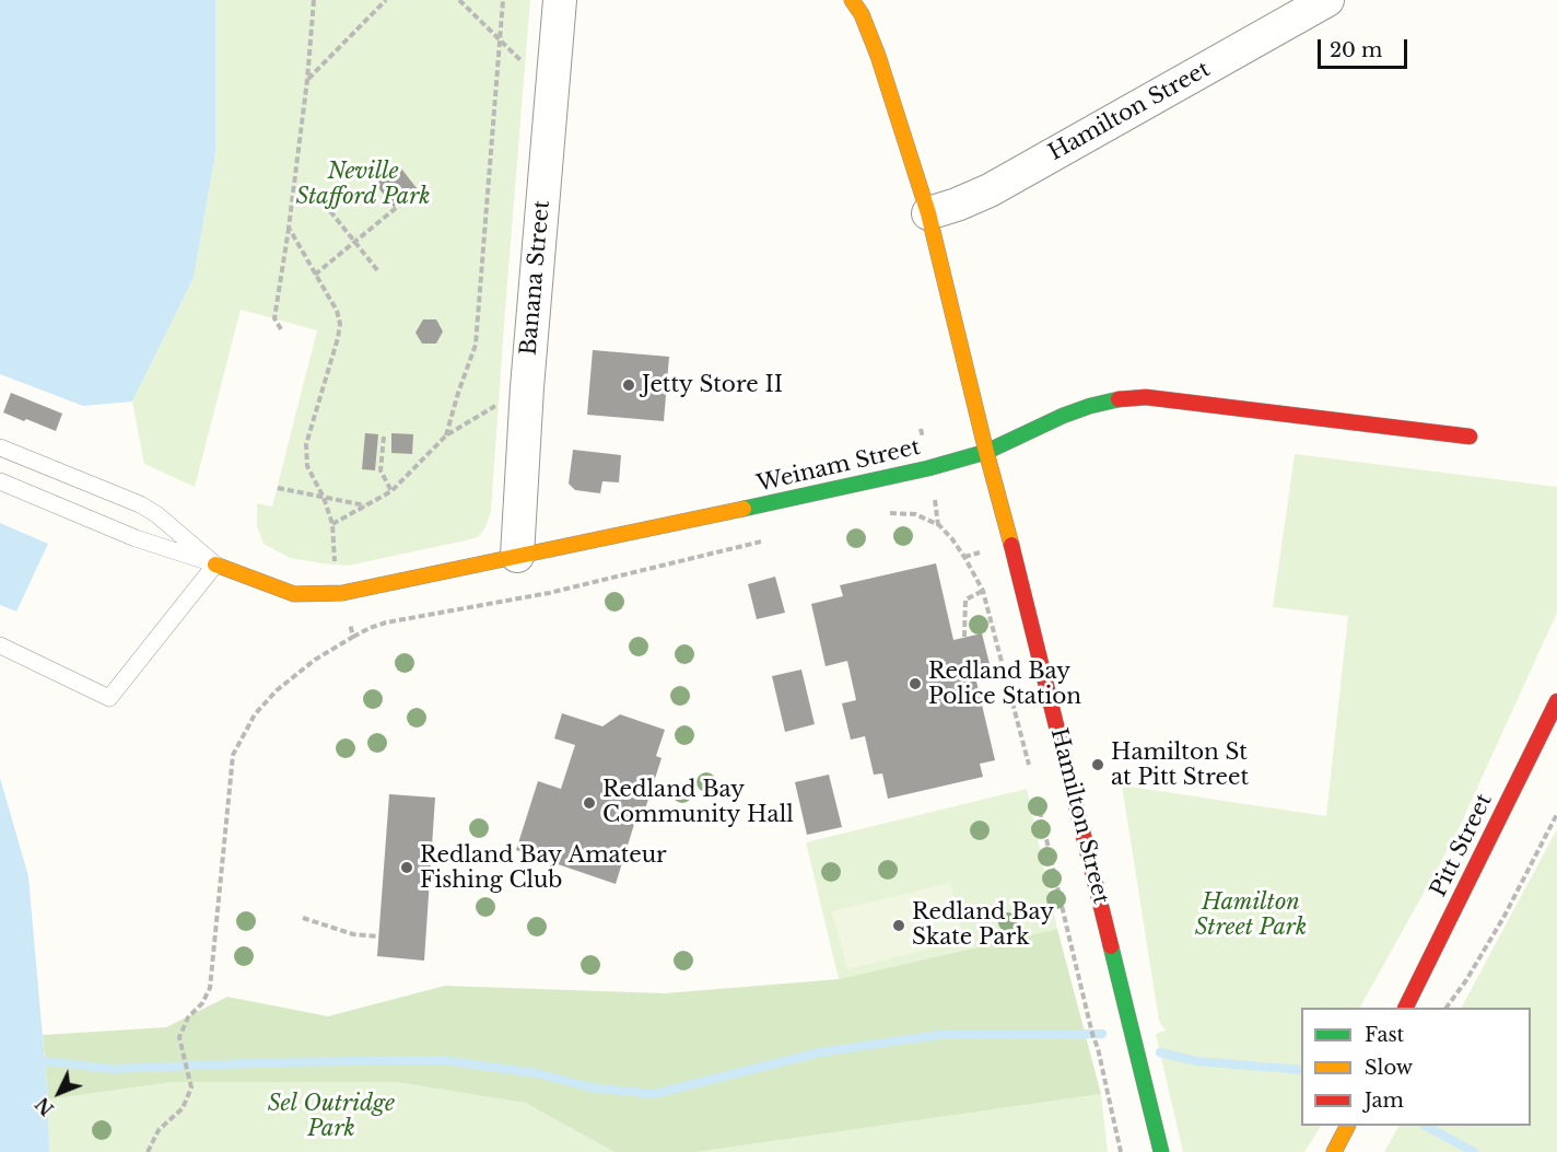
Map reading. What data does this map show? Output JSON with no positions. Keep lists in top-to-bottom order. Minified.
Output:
{"streets":{"street":["Hamilton Street","Banana Street","Weinam Street","Pitt Street"]},"crossings":[["Hamilton Street","Weinam Street"],["Banana Street","Weinam Street"]],"parks":["Neville Stafford Park","Hamilton Street Park","Sel Outridge Park"],"places":["Jetty Store II","Redland Bay Police Station","Hamilton St at Pitt Street","Redland Bay Community Hall","Redland Bay Amateur Fishing Club","Redland Bay Skate Park"],"legend":["Fast","Slow","Jam"],"scale_bar":"20 m","north":"bottom left"}
